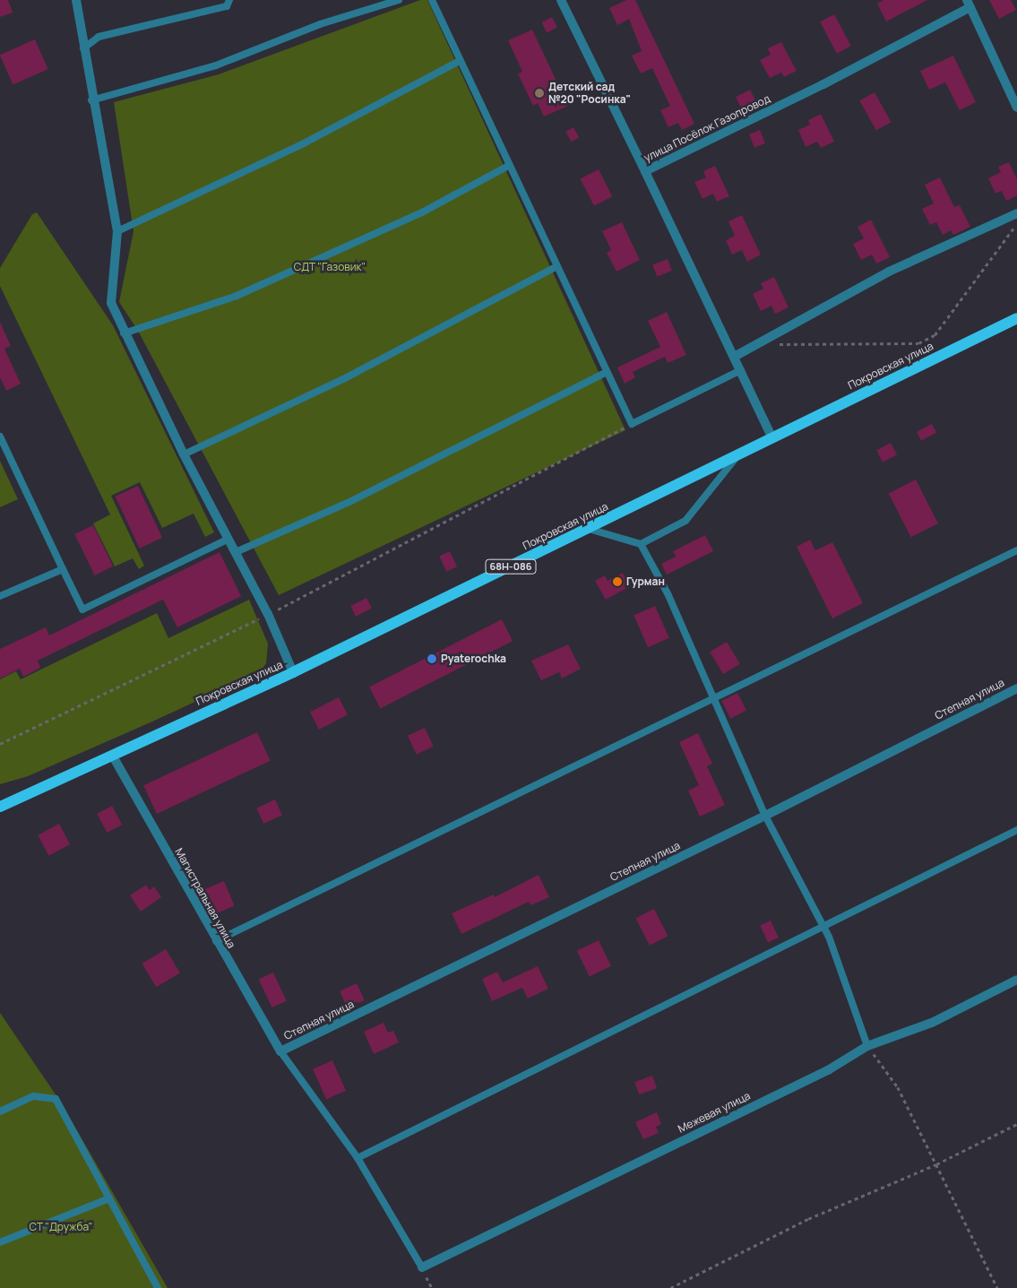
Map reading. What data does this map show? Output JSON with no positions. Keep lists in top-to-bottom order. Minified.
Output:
{"streets":{"main road":["Покровская улица","68Н-086"],"street":["улица Посёлок Газопровод","Степная улица","Магистральная улица","Межевая улица"]},"crossings":[["улица Посёлок Газопровод","Покровская улица"],["Покровская улица","Магистральная улица"],["Степная улица","Магистральная улица"]],"parks":["СДТ \"Газовик\"","СТ \"Дружба\""],"places":["Детский сад №20 \"Росинка\"","Гурман","Pyaterochka"]}
